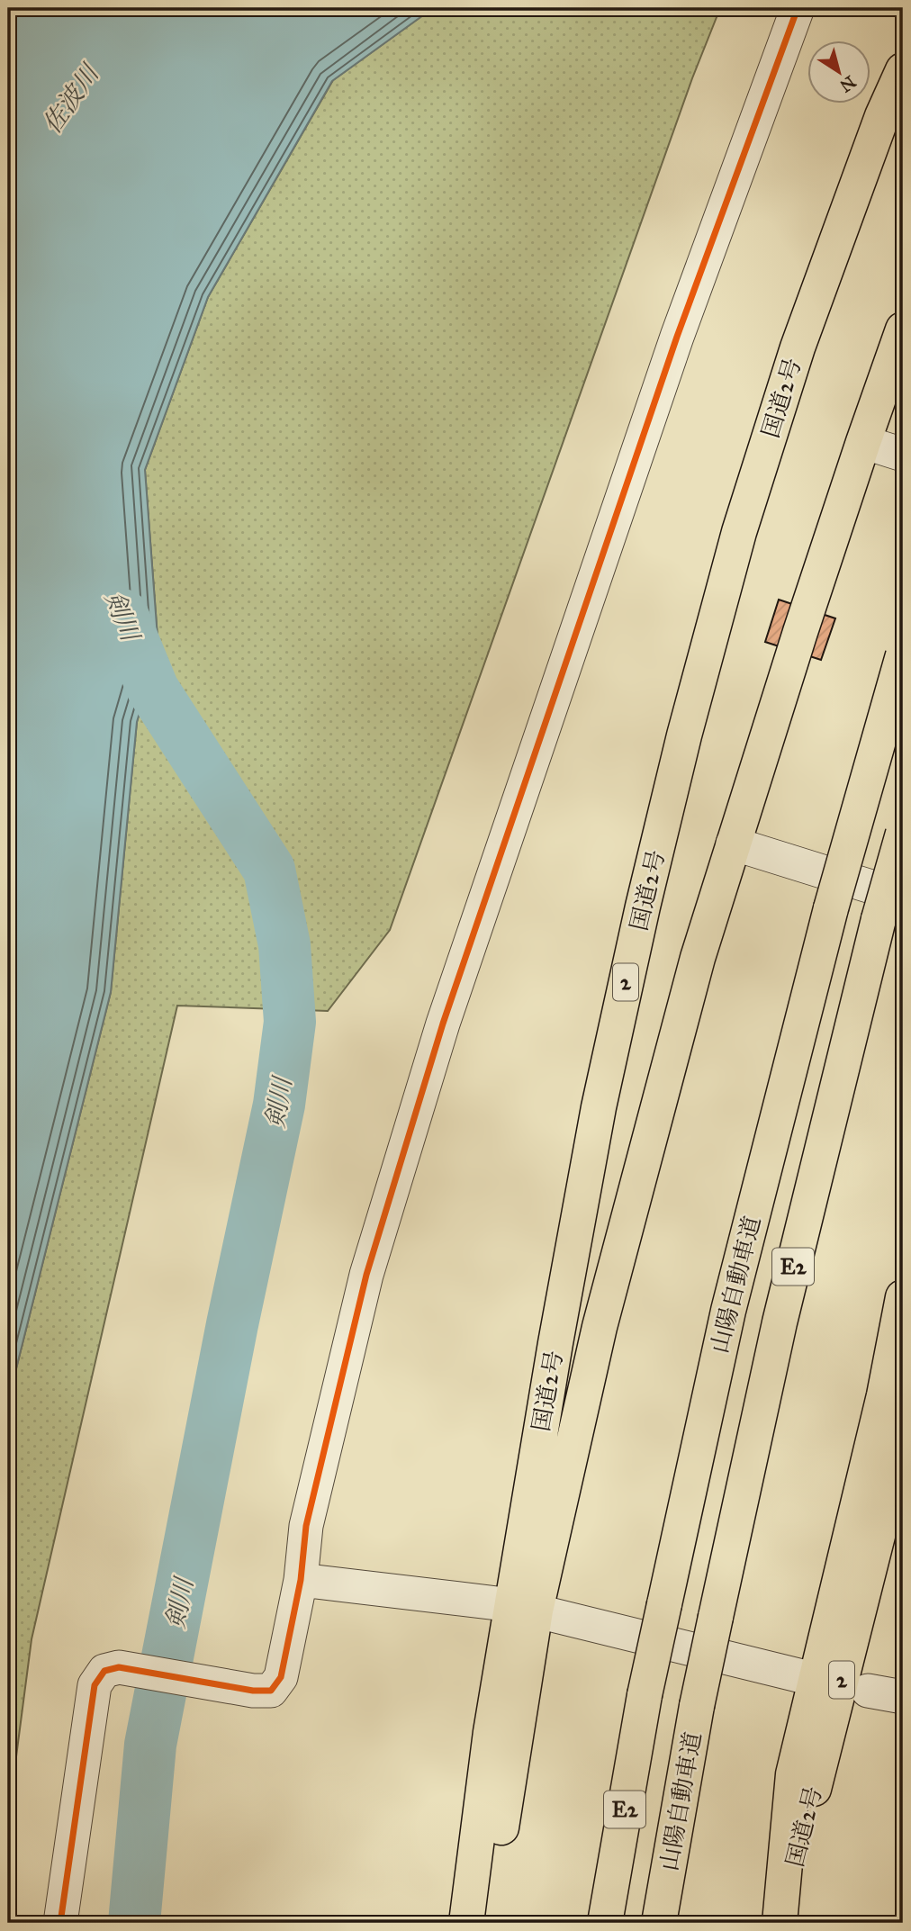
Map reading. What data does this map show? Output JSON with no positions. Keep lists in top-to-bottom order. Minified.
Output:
{"streets":{"highway":["国道2号","2","E2","山陽自動車道"]},"water":["佐波川","剣川"],"north":"bottom right"}
